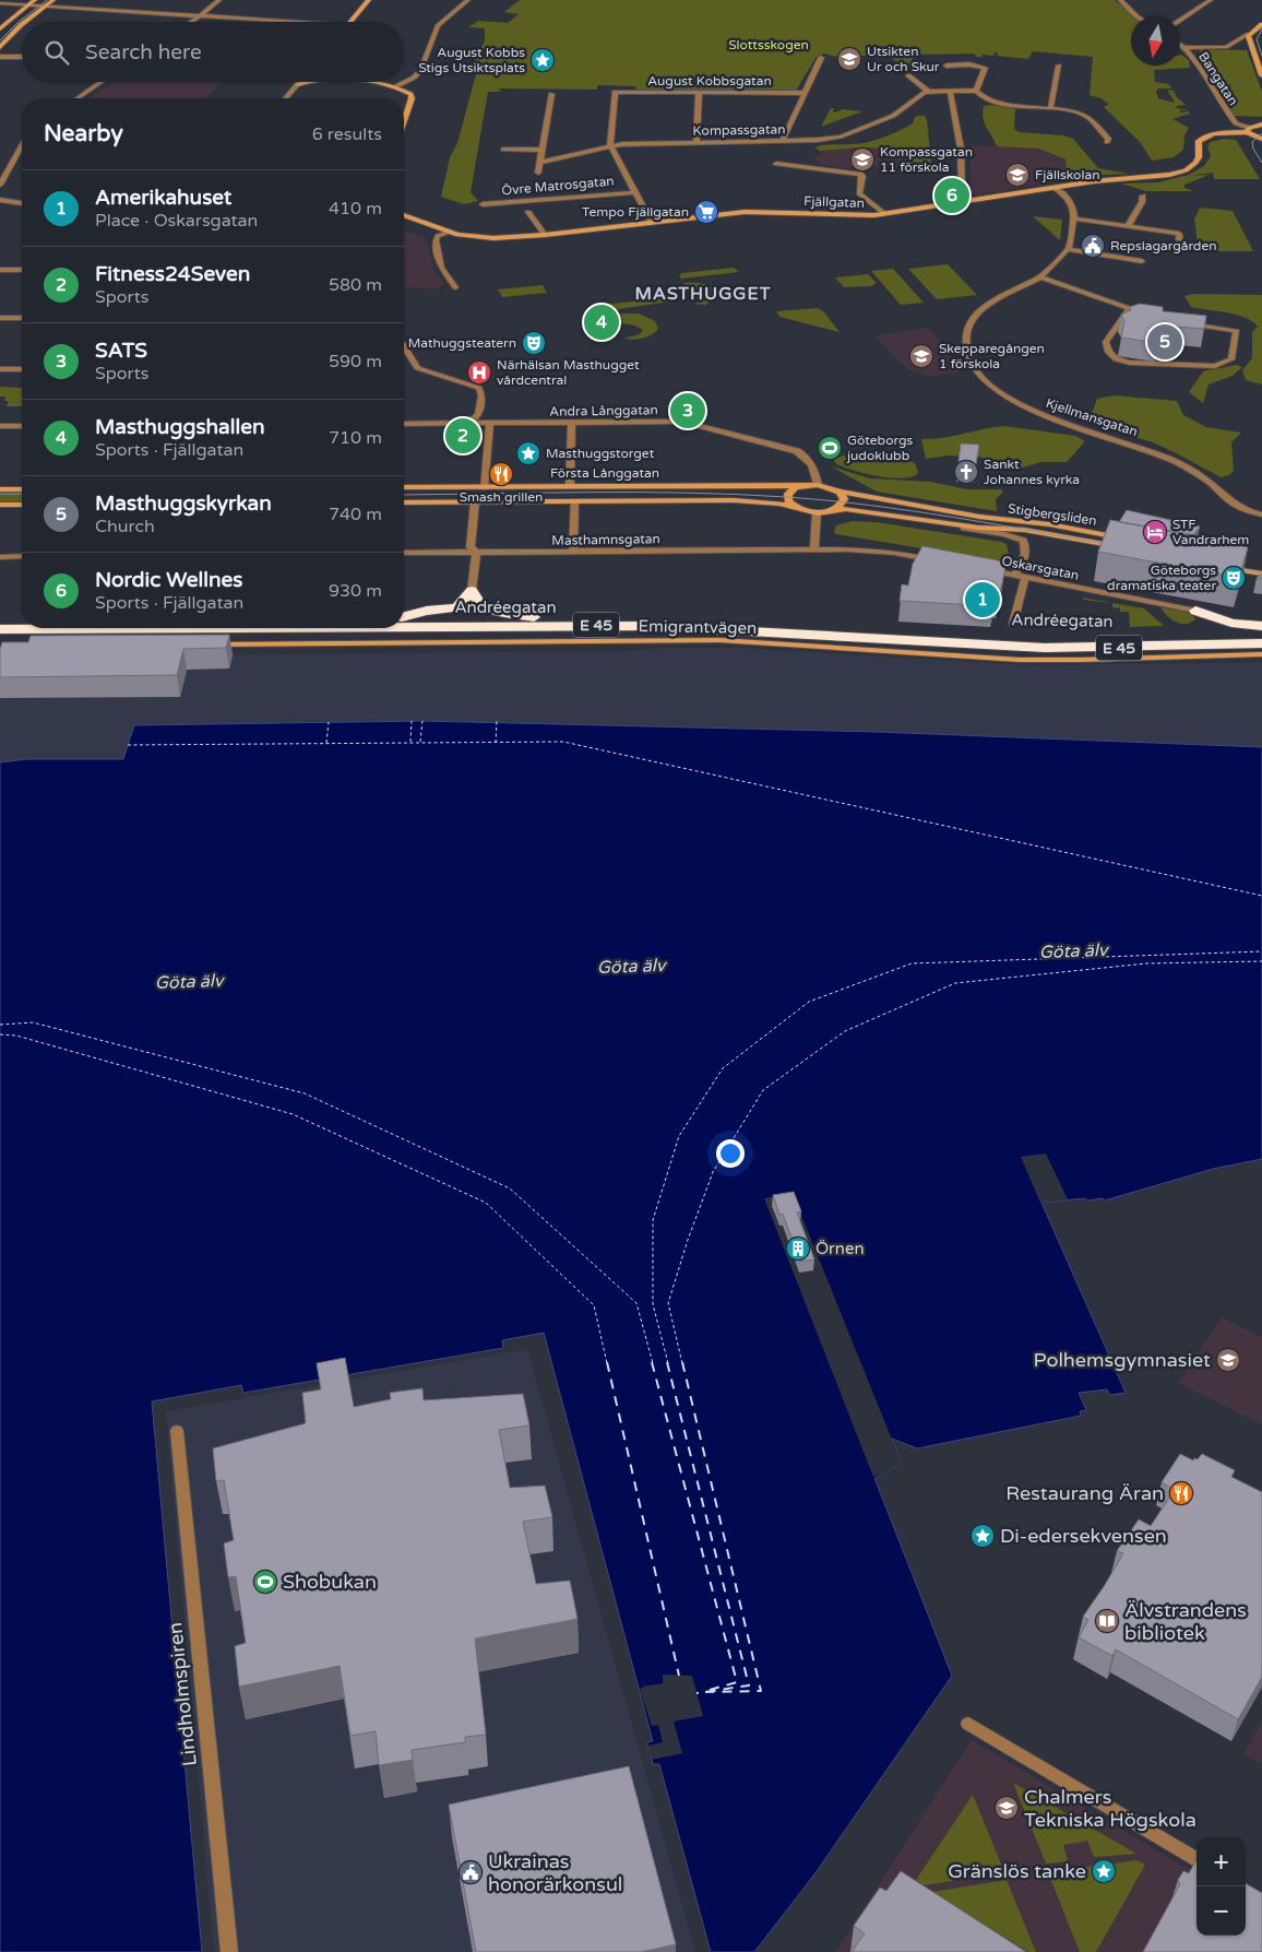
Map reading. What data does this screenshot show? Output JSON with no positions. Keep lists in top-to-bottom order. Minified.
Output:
{"streets":{"highway":["Andréegatan","E 45"],"street":["Bangatan","August Kobbsgatan","Kompassgatan","Övre Matrosgatan","Fjällgatan","Andra Långgatan","Kjellmansgatan","Första Långgatan","Stigbergsliden","Masthamnsgatan","Oskarsgatan","Emigrantvägen","Lindholmspiren"]},"crossings":[["Bangatan","Fjällgatan"],["August Kobbsgatan","Kompassgatan"],["Andra Långgatan","Stigbergsliden"],["Första Långgatan","Stigbergsliden"],["Stigbergsliden","Oskarsgatan"],["Andréegatan","E 45"]],"districts":["MASTHUGGET"],"water":["Göta älv"],"parks":["Slottsskogen"],"places":{"school or university":["Utsikten Ur och Skur","Kompassgatan 11 förskola","Fjällskolan","Skepparegången 1 förskola","Polhemsgymnasiet","Chalmers Tekniska Högskola"],"place":["August Kobbs Stigs Utsiktsplats","Masthuggstorget","Di-edersekvensen","Gränslös tanke"],"supermarket":["Tempo Fjällgatan"],"public building":["Repslagargården","Ukrainas honorärkonsul"],"theatre":["Mathuggsteatern","Göteborgs dramatiska teater"],"hospital":["Närhälsan Masthugget vårdcentral"],"sports":["Göteborgs judoklubb","Shobukan"],"church":["Sankt Johannes kyrka"],"restaurant":["Smash grillen","Restaurang Äran"],"hotel":["STF Vandrarhem"],"building":["Örnen"],"library":["Älvstrandens bibliotek"]},"north":"bottom","page":{"search":"Search here","heading":["Nearby","6 results"],"list":[{"mark":"1","name":"Amerikahuset","note":"Place · Oskarsgatan","value":"410 m"},{"mark":"2","name":"Fitness24Seven","note":"Sports","value":"580 m"},{"mark":"3","name":"SATS","note":"Sports","value":"590 m"},{"mark":"4","name":"Masthuggshallen","note":"Sports · Fjällgatan","value":"710 m"},{"mark":"5","name":"Masthuggskyrkan","note":"Church","value":"740 m"},{"mark":"6","name":"Nordic Wellnes","note":"Sports · Fjällgatan","value":"930 m"}],"pins":["6","4","5","3","2","1"],"map_buttons":["+","−"]}}
